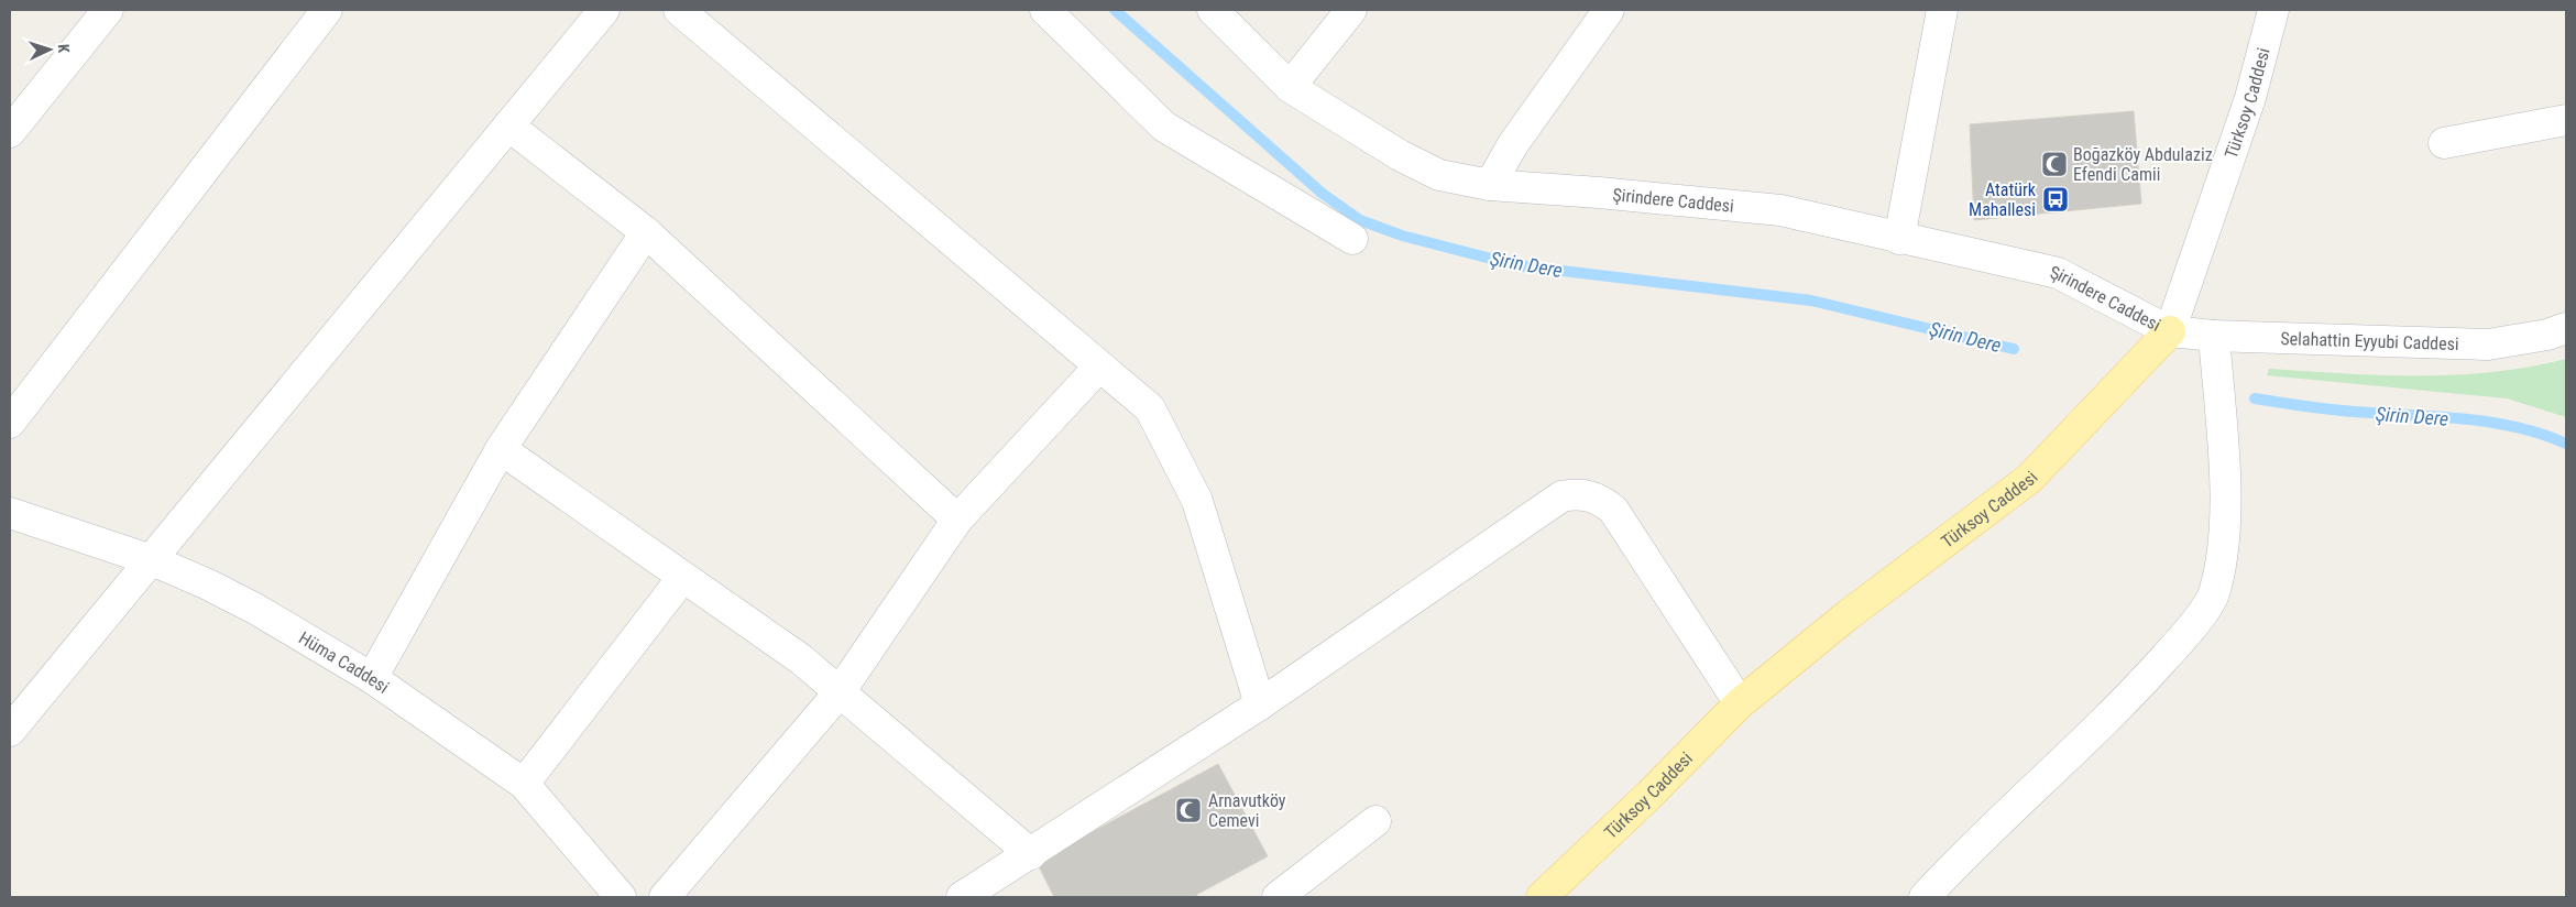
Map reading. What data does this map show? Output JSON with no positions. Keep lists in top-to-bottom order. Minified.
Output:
{"streets":{"main road":["Türksoy Caddesi"],"street":["Şirindere Caddesi","Selahattin Eyyubi Caddesi","Hüma Caddesi"]},"crossings":[["Türksoy Caddesi","Şirindere Caddesi"],["Türksoy Caddesi","Selahattin Eyyubi Caddesi"],["Şirindere Caddesi","Selahattin Eyyubi Caddesi"]],"water":["Şirin Dere"],"places":{"mosque":["Boğazköy Abdulaziz Efendi Camii","Arnavutköy Cemevi"],"bus stop":["Atatürk Mahallesi"]},"north":"right"}
